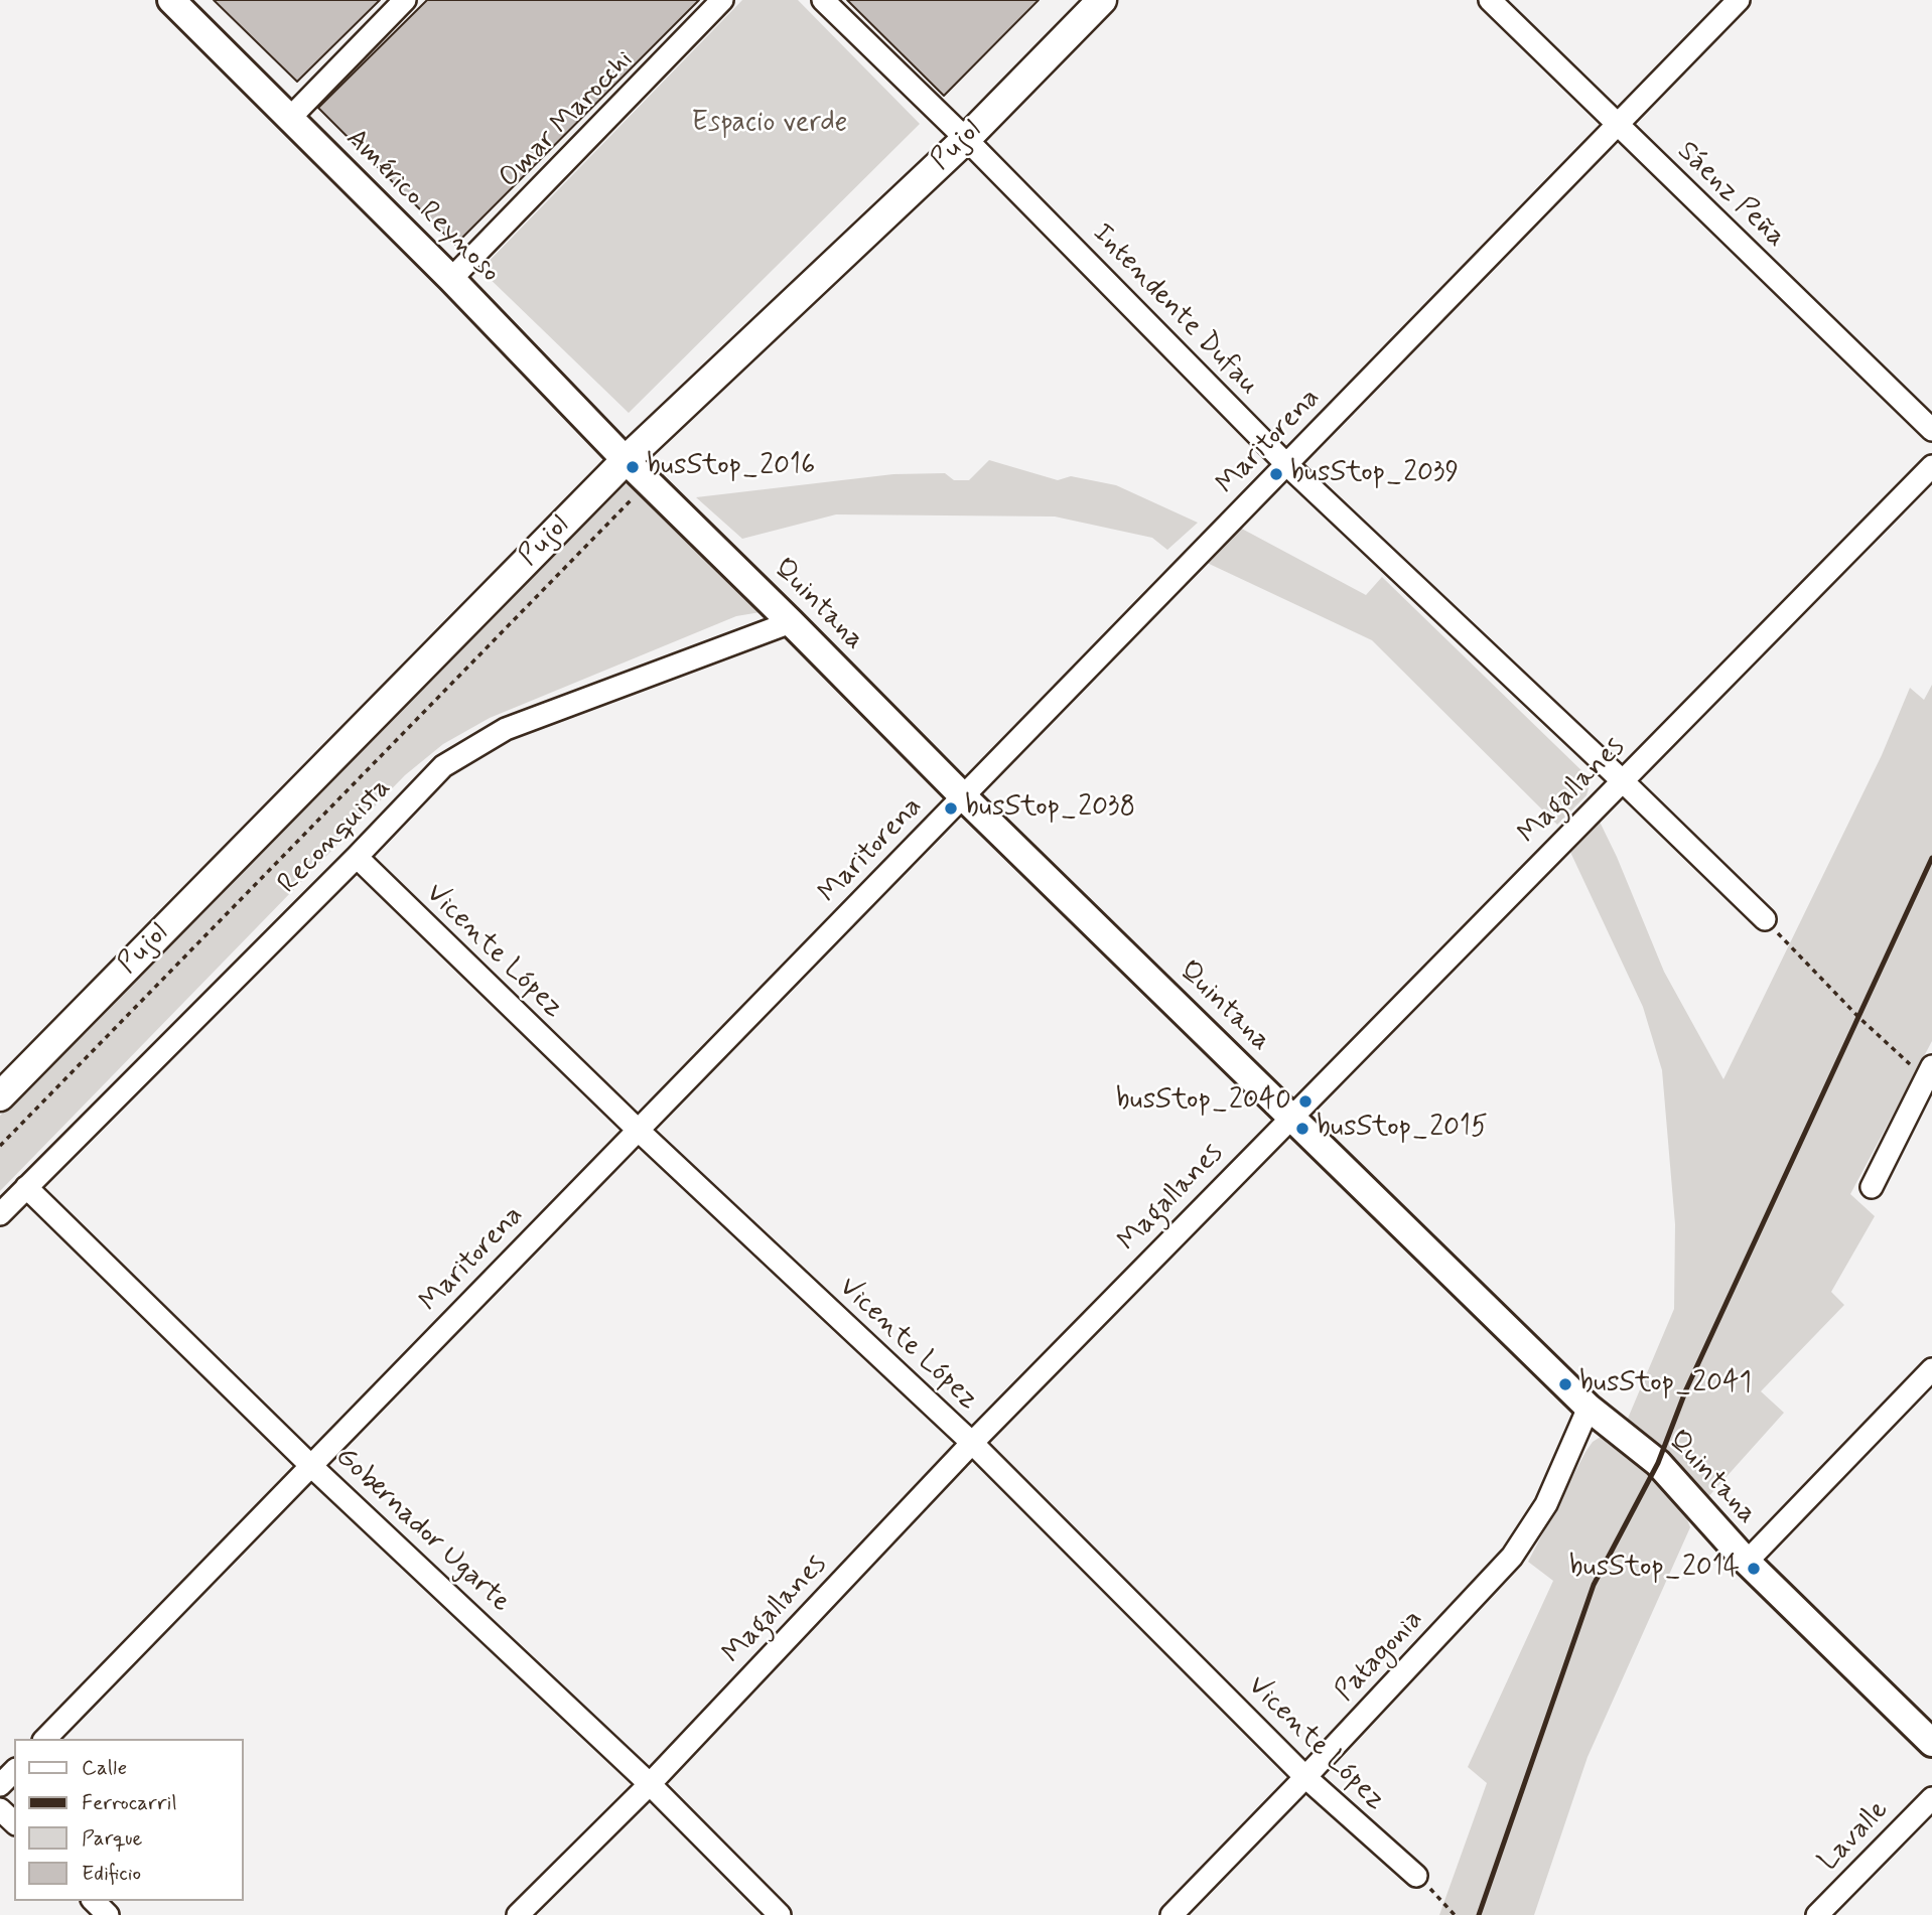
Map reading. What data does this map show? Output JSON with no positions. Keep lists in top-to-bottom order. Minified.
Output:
{"streets":{"main road":["Pujol"],"street":["Omar Marocchi","Sáenz Peña","Américo Reynoso","Intendente Dufau","Maritorena","Quintana","Magallanes","Reconquista","Vicente López","Gobernador Ugarte","Patagonia","Lavalle"]},"crossings":[["Omar Marocchi","Américo Reynoso"],["Pujol","Américo Reynoso"],["Pujol","Intendente Dufau"],["Pujol","Quintana"],["Sáenz Peña","Maritorena"],["Américo Reynoso","Quintana"],["Intendente Dufau","Maritorena"],["Intendente Dufau","Magallanes"],["Maritorena","Quintana"],["Maritorena","Vicente López"],["Maritorena","Gobernador Ugarte"],["Quintana","Magallanes"],["Quintana","Reconquista"],["Quintana","Patagonia"],["Magallanes","Vicente López"],["Magallanes","Gobernador Ugarte"],["Reconquista","Vicente López"],["Reconquista","Gobernador Ugarte"],["Vicente López","Patagonia"]],"parks":["Espacio verde"],"places":["busStop_2016","busStop_2039","busStop_2038","busStop_2040","busStop_2015","busStop_2041","busStop_2014"],"legend":["Calle","Ferrocarril","Parque","Edificio"]}
